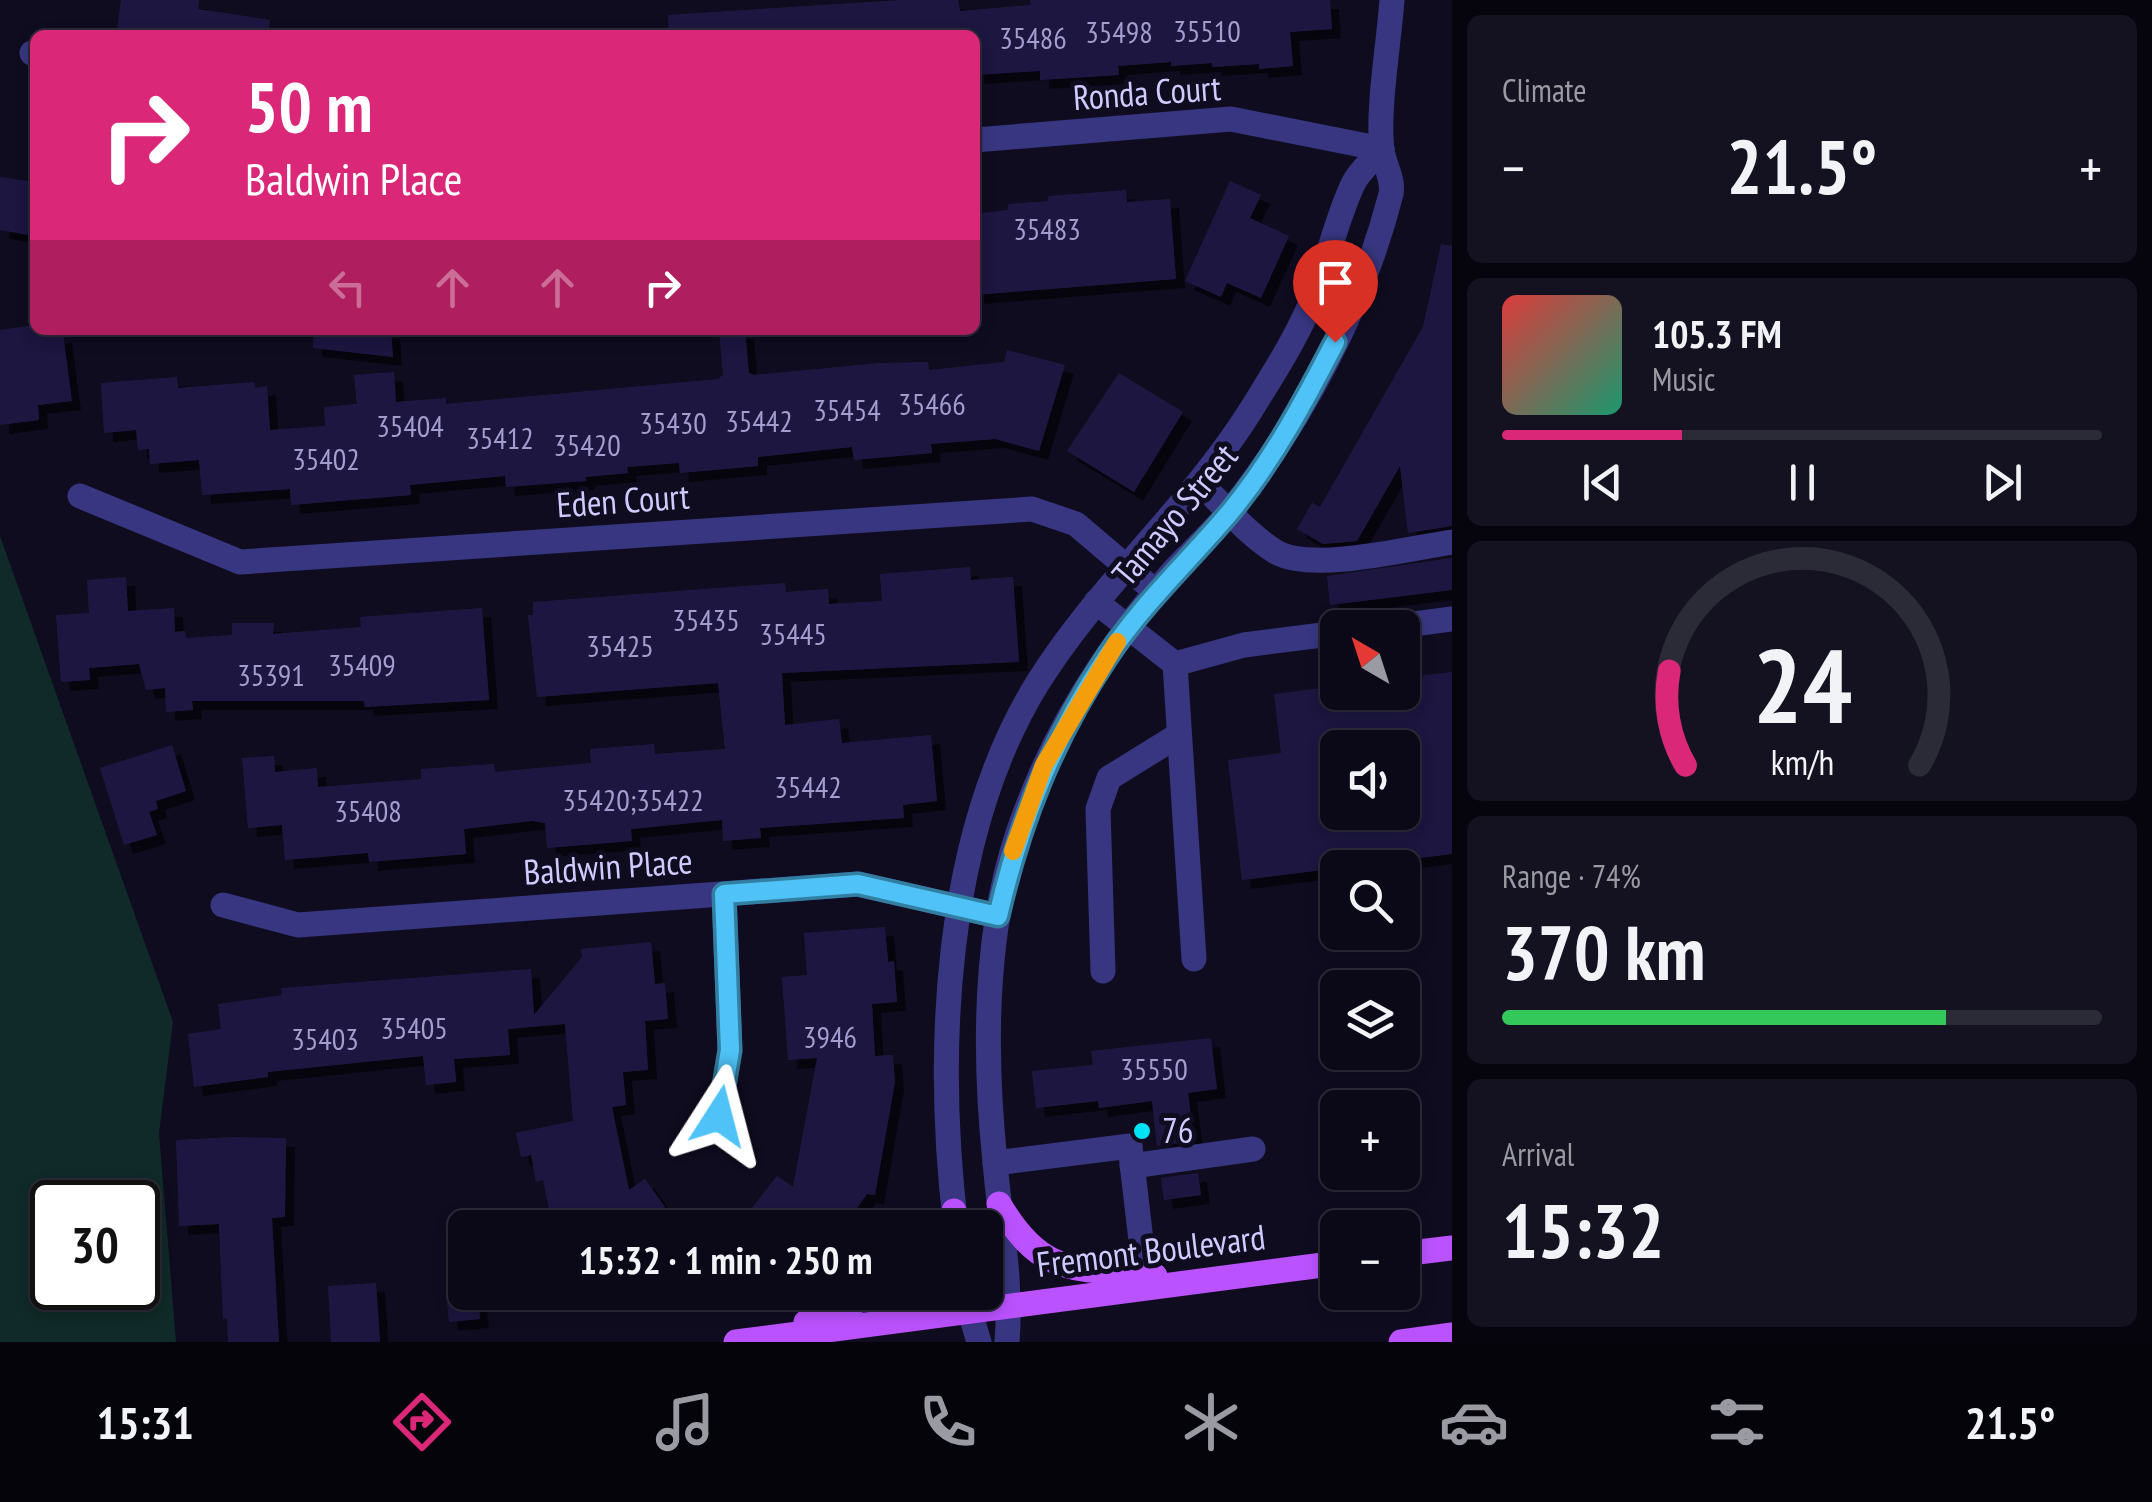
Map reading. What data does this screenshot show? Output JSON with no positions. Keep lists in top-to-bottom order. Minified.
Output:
{"streets":{"main road":["Fremont Boulevard"],"street":["Ronda Court","Eden Court","Tamayo Street","Baldwin Place"]},"crossings":[["Ronda Court","Tamayo Street"],["Eden Court","Tamayo Street"],["Tamayo Street","Baldwin Place"],["Tamayo Street","Fremont Boulevard"]],"places":["76"],"house_numbers":["35510","35498","35486","35483","35466","35454","35442","35430","35404","35412","35420","35402","35435","35445","35425","35409","35391","35442","35420;35422","35408","35405","3946","35403","35550"],"north":"top left","page":{"tile":["Climate",["Range · 74%","370 km"],["Arrival","15:32"]],"turn":["50 m","Baldwin Place"],"heat":["−","21.5°","+"],"song":["105.3 FM","Music"],"map_buttons":["+","−"],"limit":"30","trip":"15:32 · 1 min · 250 m","tabs":["15:31","21.5°"],"gauge":["24","km/h"]}}
